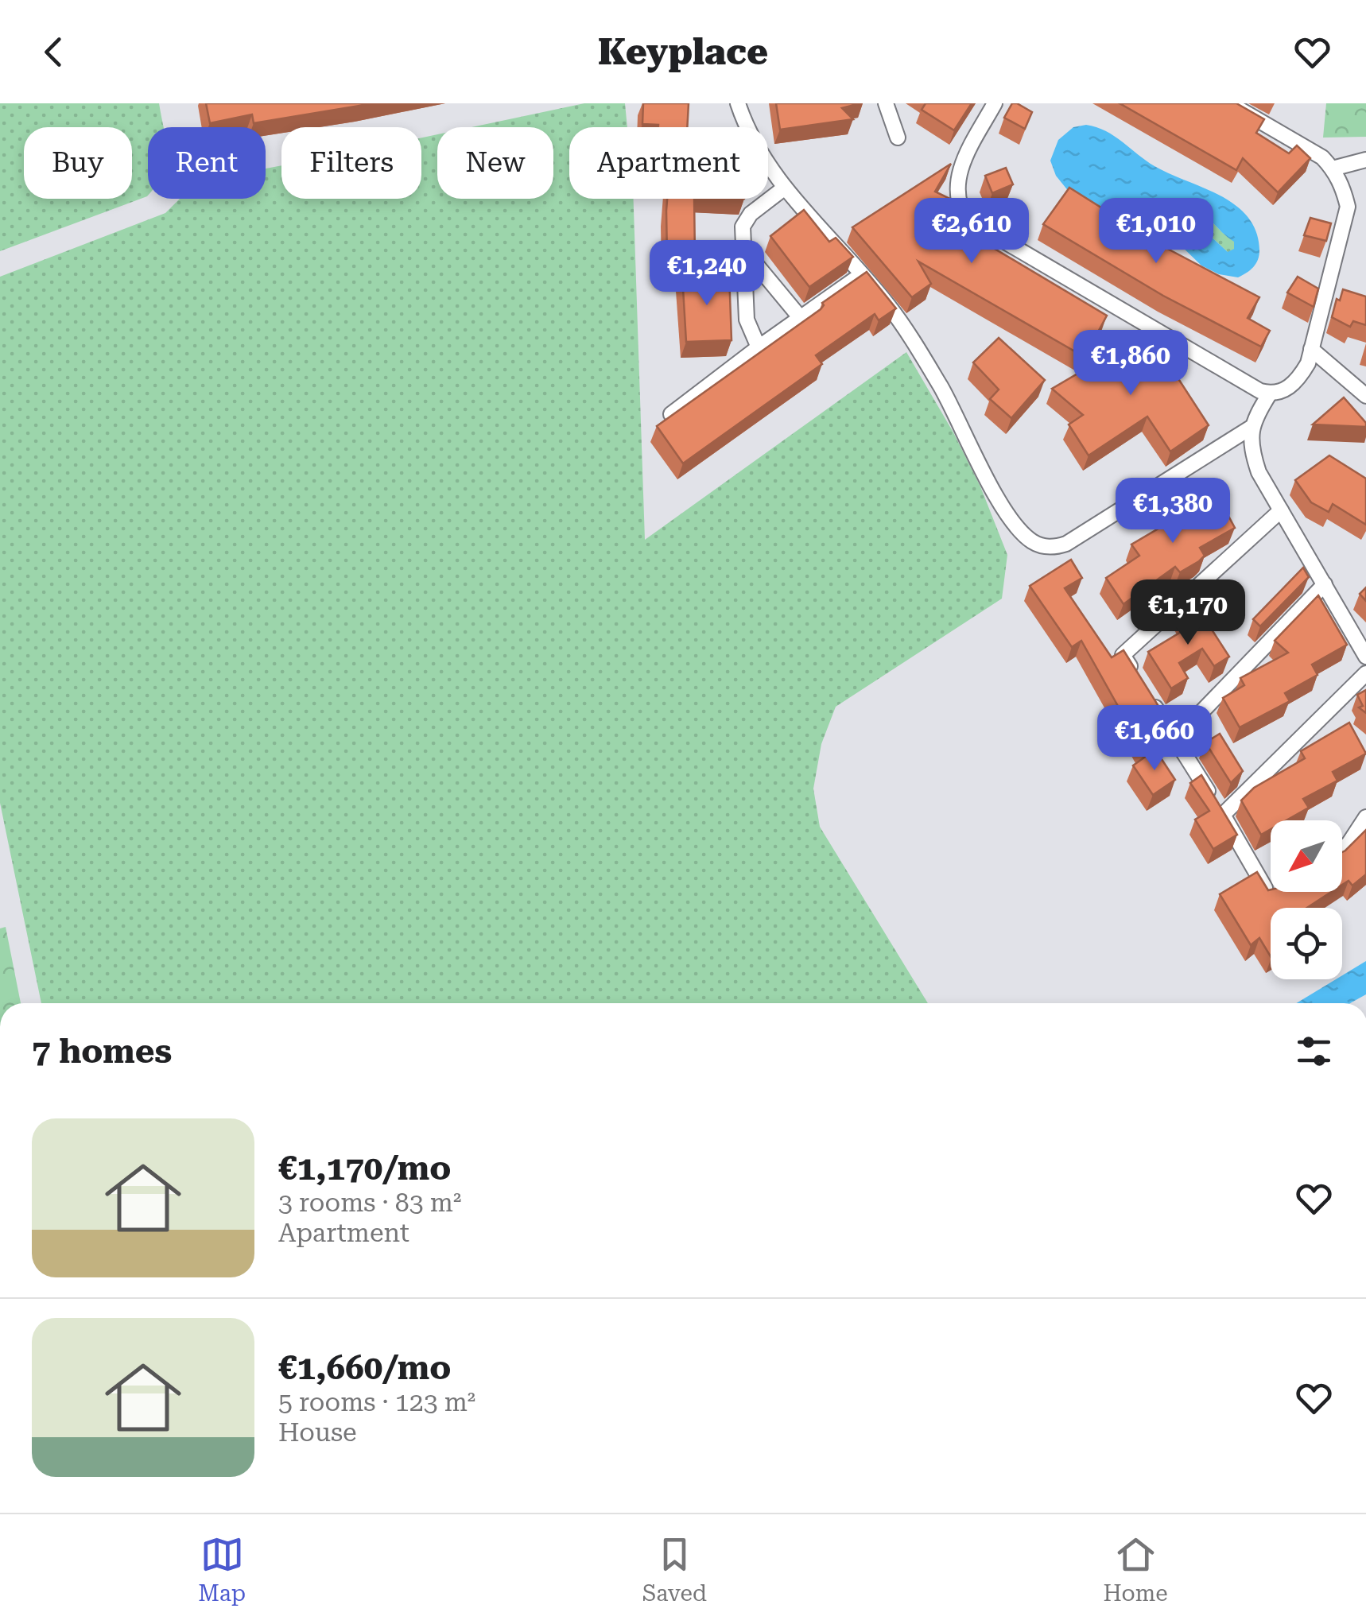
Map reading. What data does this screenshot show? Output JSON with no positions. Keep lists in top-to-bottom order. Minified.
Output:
{"north":"bottom left","page":{"header":"Keyplace","chip":["Buy","Rent","Filters","New","Apartment"],"price":["€2,610","€1,010","€1,240","€1,860","€1,380","€1,170","€1,660"],"heading":"7 homes","list":[{"name":"€1,170/mo","note":"3 rooms · 83 m² · Apartment"},{"name":"€1,660/mo","note":"5 rooms · 123 m² · House"}],"tabs":["Map","Saved","Home"]}}
